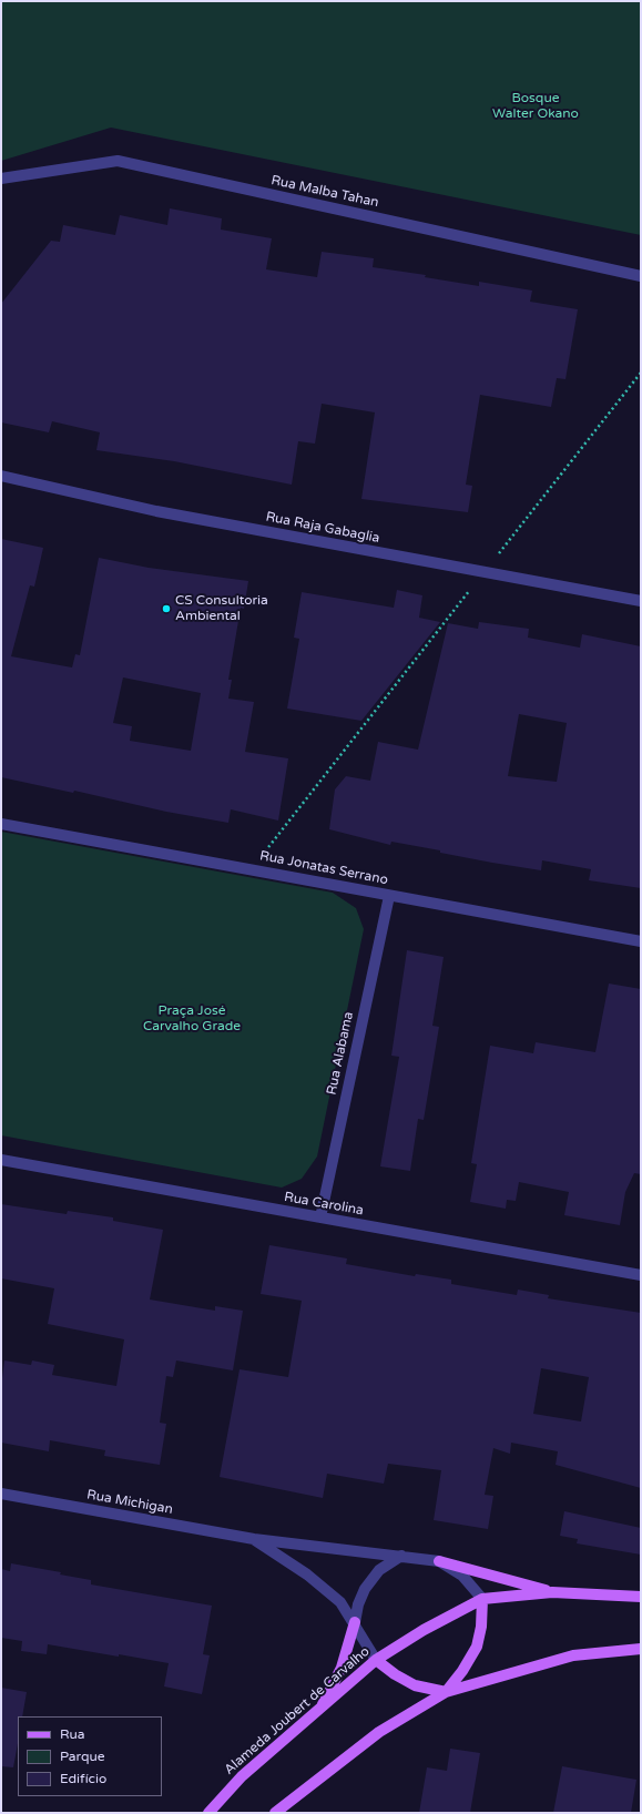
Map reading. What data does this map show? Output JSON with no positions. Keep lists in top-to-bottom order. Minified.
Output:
{"streets":{"main road":["Alameda Joubert de Carvalho"],"street":["Rua Malba Tahan","Rua Raja Gabaglia","Rua Jonatas Serrano","Rua Alabama","Rua Carolina","Rua Michigan"]},"crossings":[["Rua Jonatas Serrano","Rua Alabama"],["Rua Alabama","Rua Carolina"],["Rua Michigan","Alameda Joubert de Carvalho"]],"parks":["Bosque Walter Okano","Praça José Carvalho Grade"],"places":["CS Consultoria Ambiental"],"legend":["Rua","Parque","Edifício"]}
